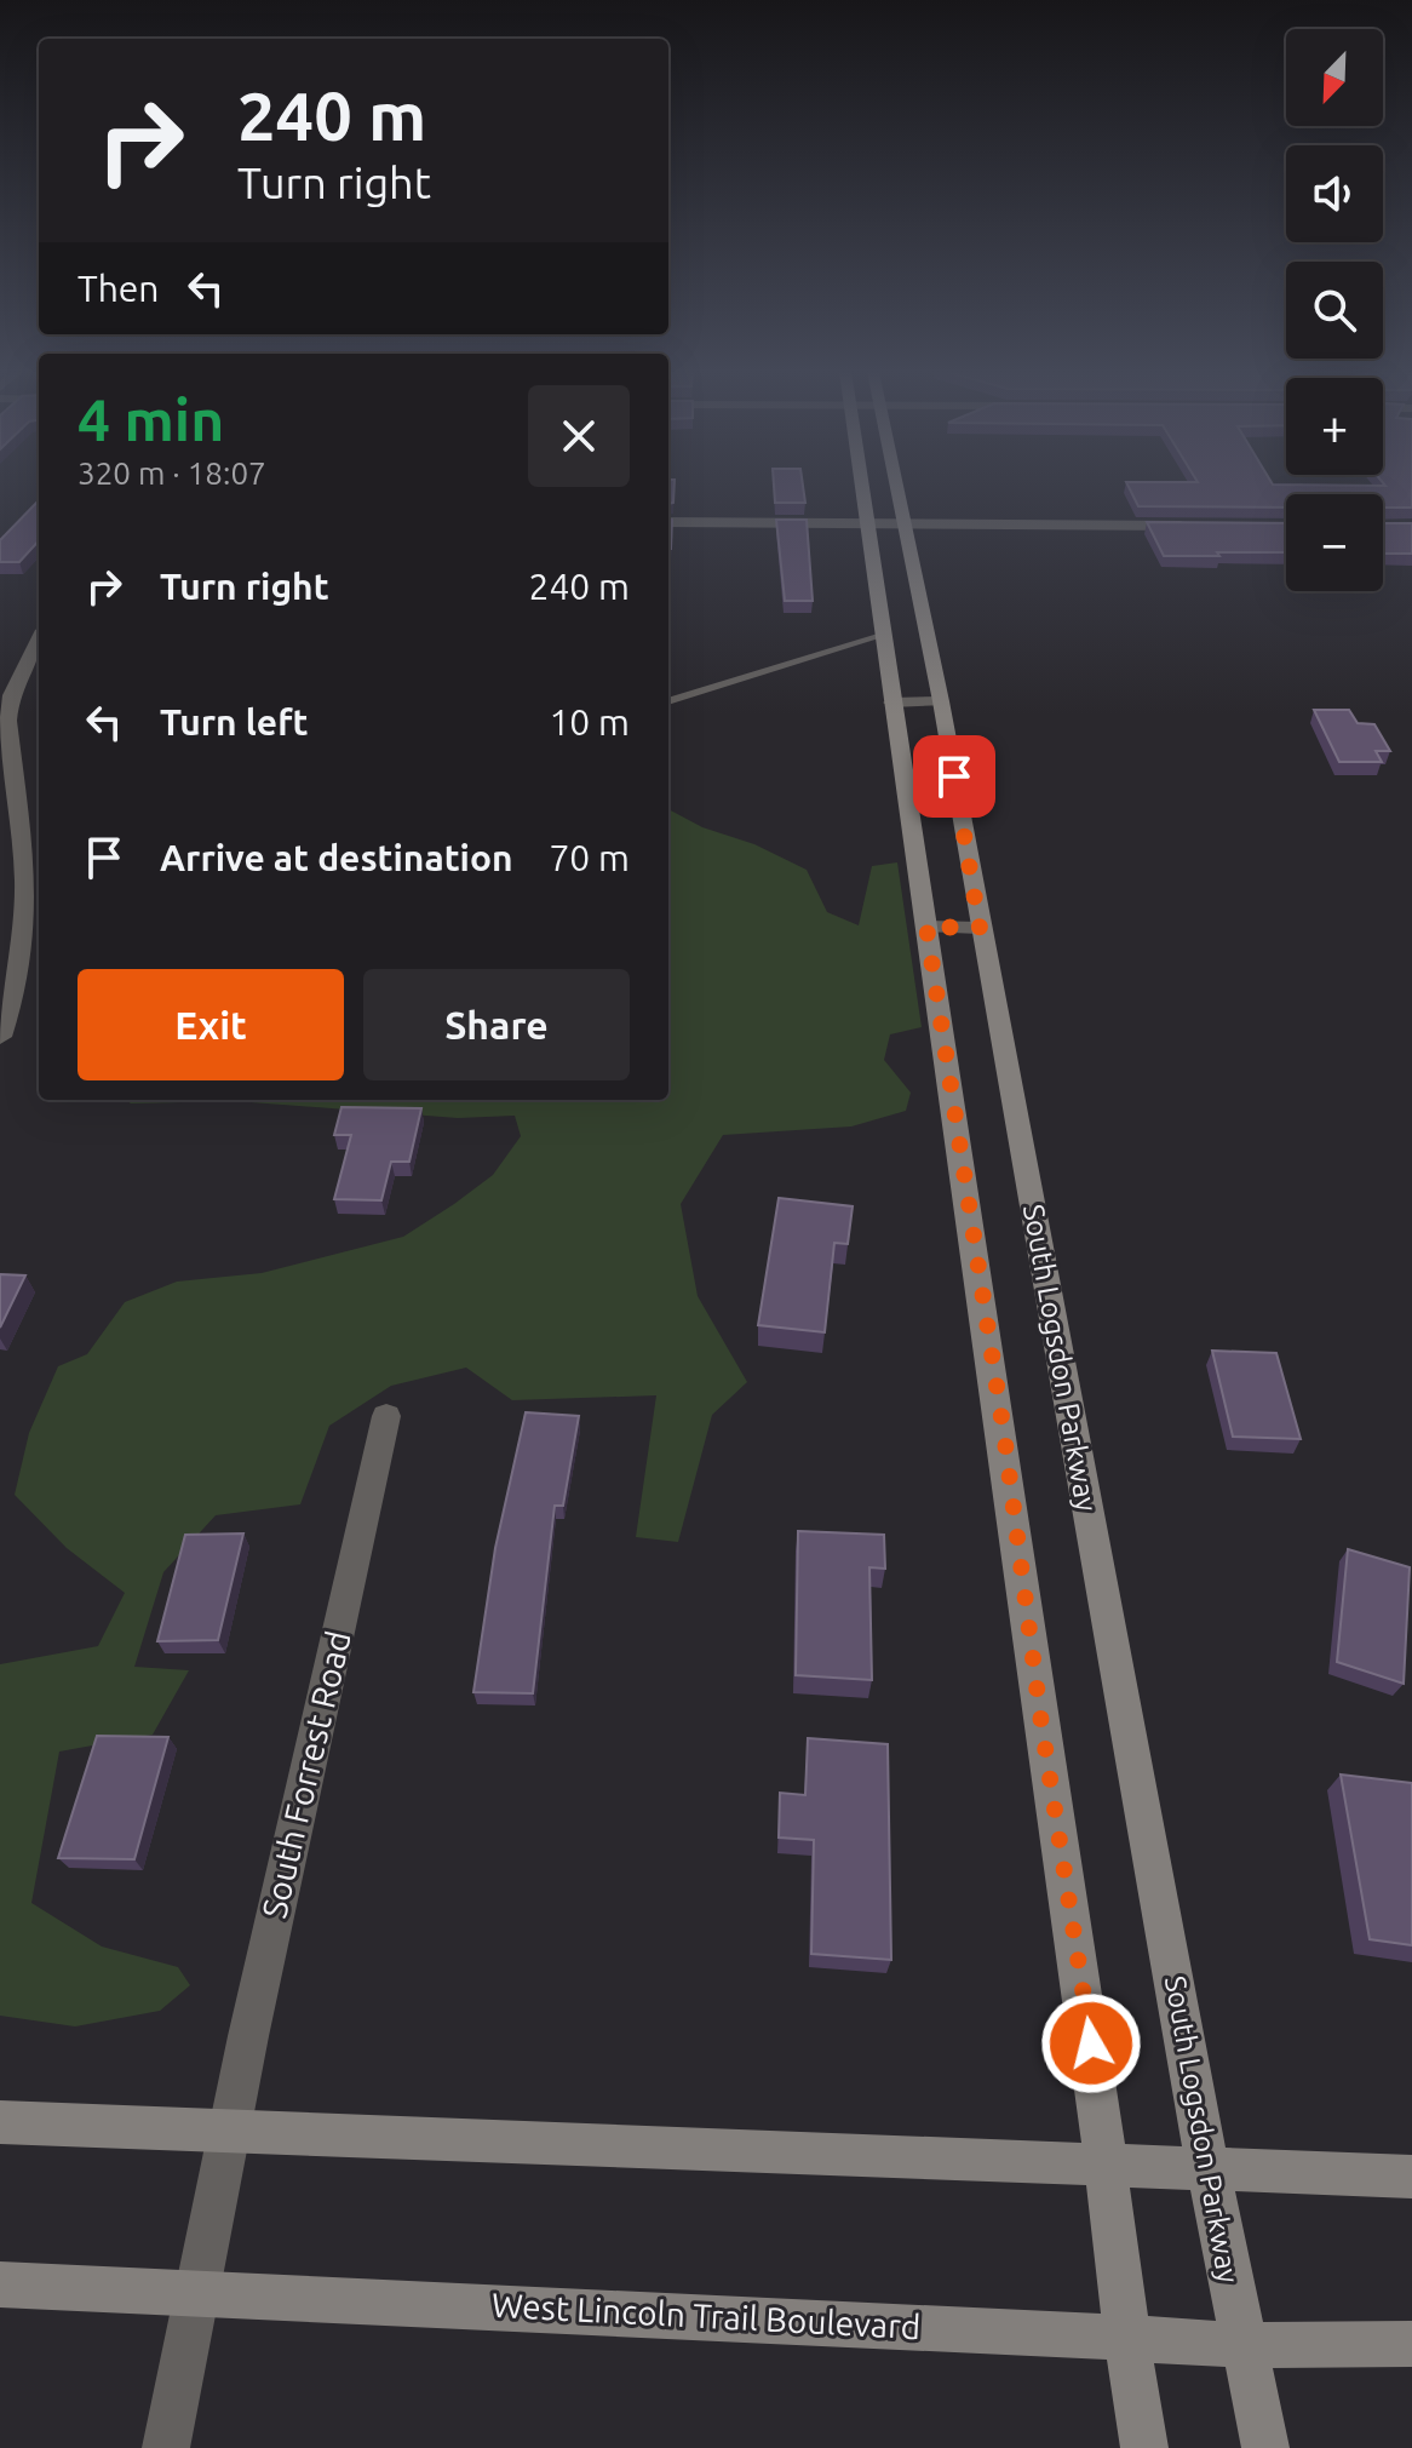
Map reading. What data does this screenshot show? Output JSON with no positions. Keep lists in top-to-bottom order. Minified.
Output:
{"streets":{"main road":["South Logsdon Parkway","West Lincoln Trail Boulevard"],"street":["South Forrest Road"]},"crossings":[["South Logsdon Parkway","West Lincoln Trail Boulevard"],["South Forrest Road","West Lincoln Trail Boulevard"]],"north":"bottom left","page":{"map_buttons":["+","−"],"turn":["240 m","Turn right"],"then":"Then","heading":["4 min","320 m · 18:07"],"list":[{"name":"Turn right","value":"240 m"},{"name":"Turn left","value":"10 m"},{"name":"Arrive at destination","value":"70 m"}],"buttons":["Exit","Share"]}}
